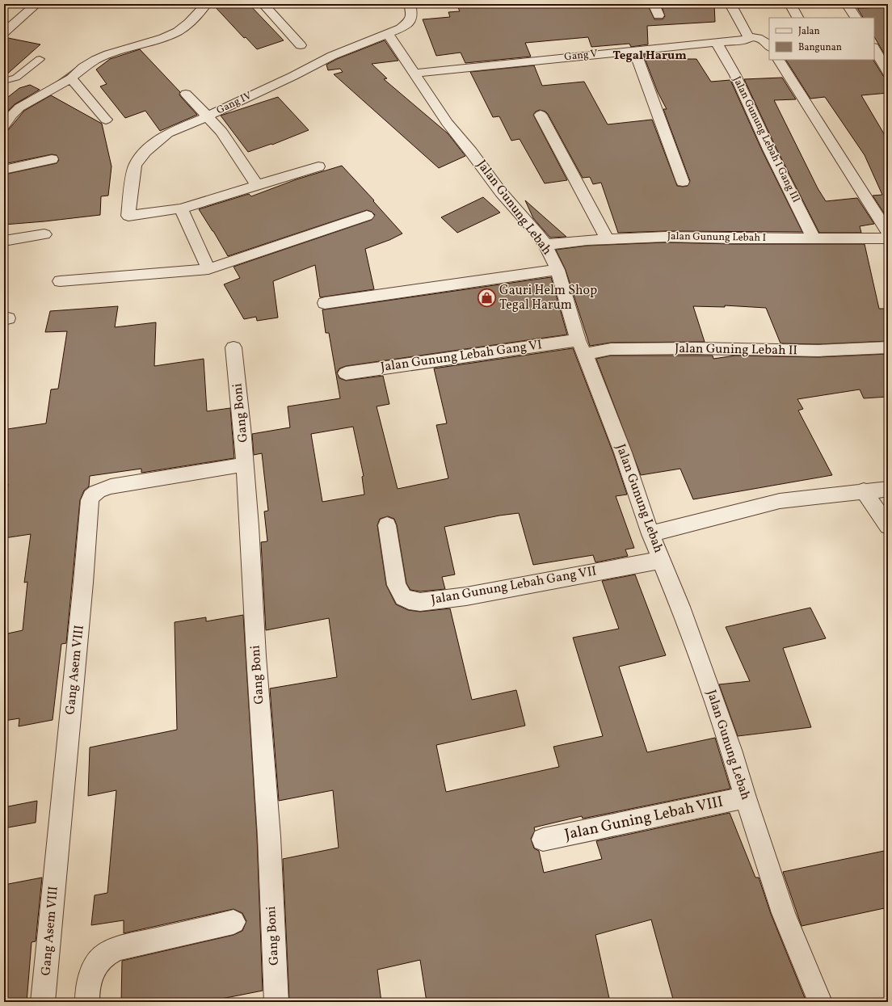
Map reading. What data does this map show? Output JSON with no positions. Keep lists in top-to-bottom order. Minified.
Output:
{"streets":{"street":["Gang V","Gang IV","Jalan Gunung Lebah I Gang III","Jalan Gunung Lebah","Jalan Gunung Lebah I","Jalan Guning Lebah II","Jalan Gunung Lebah Gang VI","Gang Boni","Jalan Gunung Lebah Gang VII","Gang Asem VIII","Jalan Guning Lebah VIII"]},"crossings":[["Gang V","Jalan Gunung Lebah I Gang III"],["Gang V","Jalan Gunung Lebah"],["Gang IV","Jalan Gunung Lebah"],["Jalan Gunung Lebah I Gang III","Jalan Gunung Lebah I"],["Jalan Gunung Lebah","Jalan Gunung Lebah I"],["Jalan Gunung Lebah","Jalan Guning Lebah II"],["Jalan Gunung Lebah","Jalan Gunung Lebah Gang VI"],["Jalan Gunung Lebah","Jalan Gunung Lebah Gang VII"],["Jalan Gunung Lebah","Jalan Guning Lebah VIII"],["Jalan Guning Lebah II","Jalan Gunung Lebah Gang VI"],["Gang Boni","Gang Asem VIII"]],"districts":["Tegal Harum"],"places":{"shop":["Gauri Helm Shop Tegal Harum"]},"legend":["Jalan","Bangunan"]}
